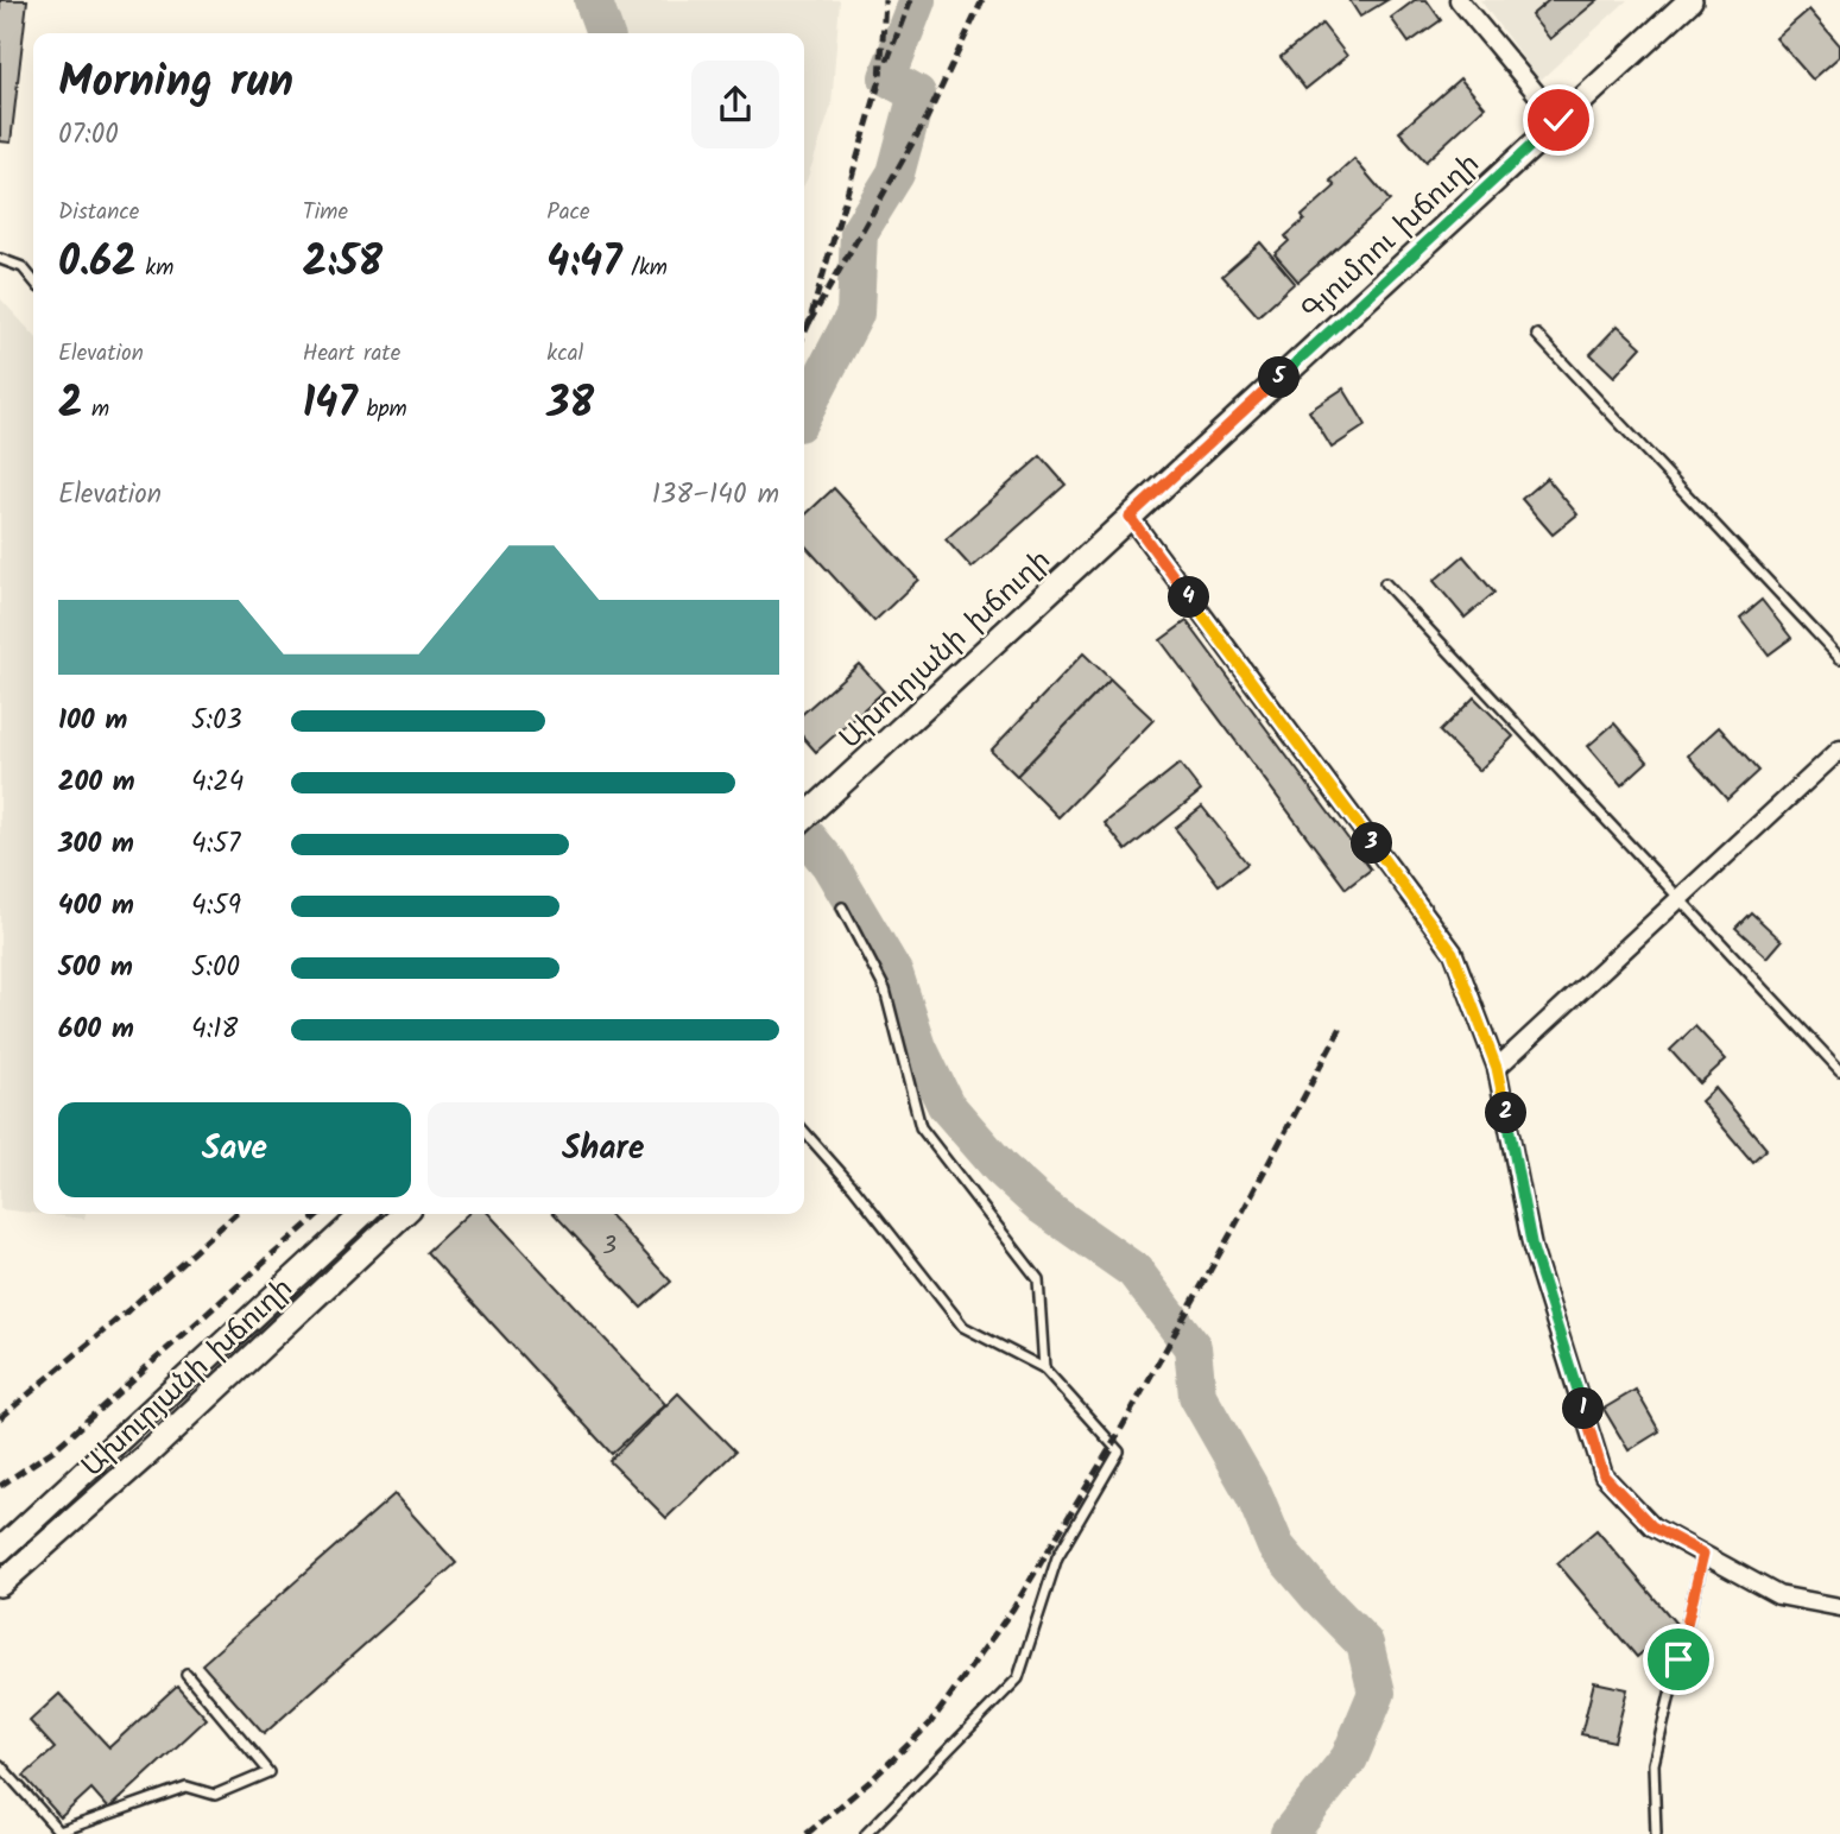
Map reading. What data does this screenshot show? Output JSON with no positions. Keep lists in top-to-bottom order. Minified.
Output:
{"streets":{"main road":["Գյումրու խճուղի","Ախուրյանի խճուղի"]},"crossings":[["Գյումրու խճուղի","Ախուրյանի խճուղի"]],"house_numbers":["3"],"page":{"heading":["Morning run","07:00"],"stats":[["Distance","0.62 km"],["Time","2:58"],["Pace","4:47 /km"],["Elevation","2 m"],["Heart rate","147 bpm"],["kcal","38"]],"pins":["5","4","3","2","1"],"chart":["Elevation","138–140 m"],"list":[{"name":"100 m","note":"5:03"},{"name":"200 m","note":"4:24"},{"name":"300 m","note":"4:57"},{"name":"400 m","note":"4:59"},{"name":"500 m","note":"5:00"},{"name":"600 m","note":"4:18"}],"buttons":["Save","Share"]}}
